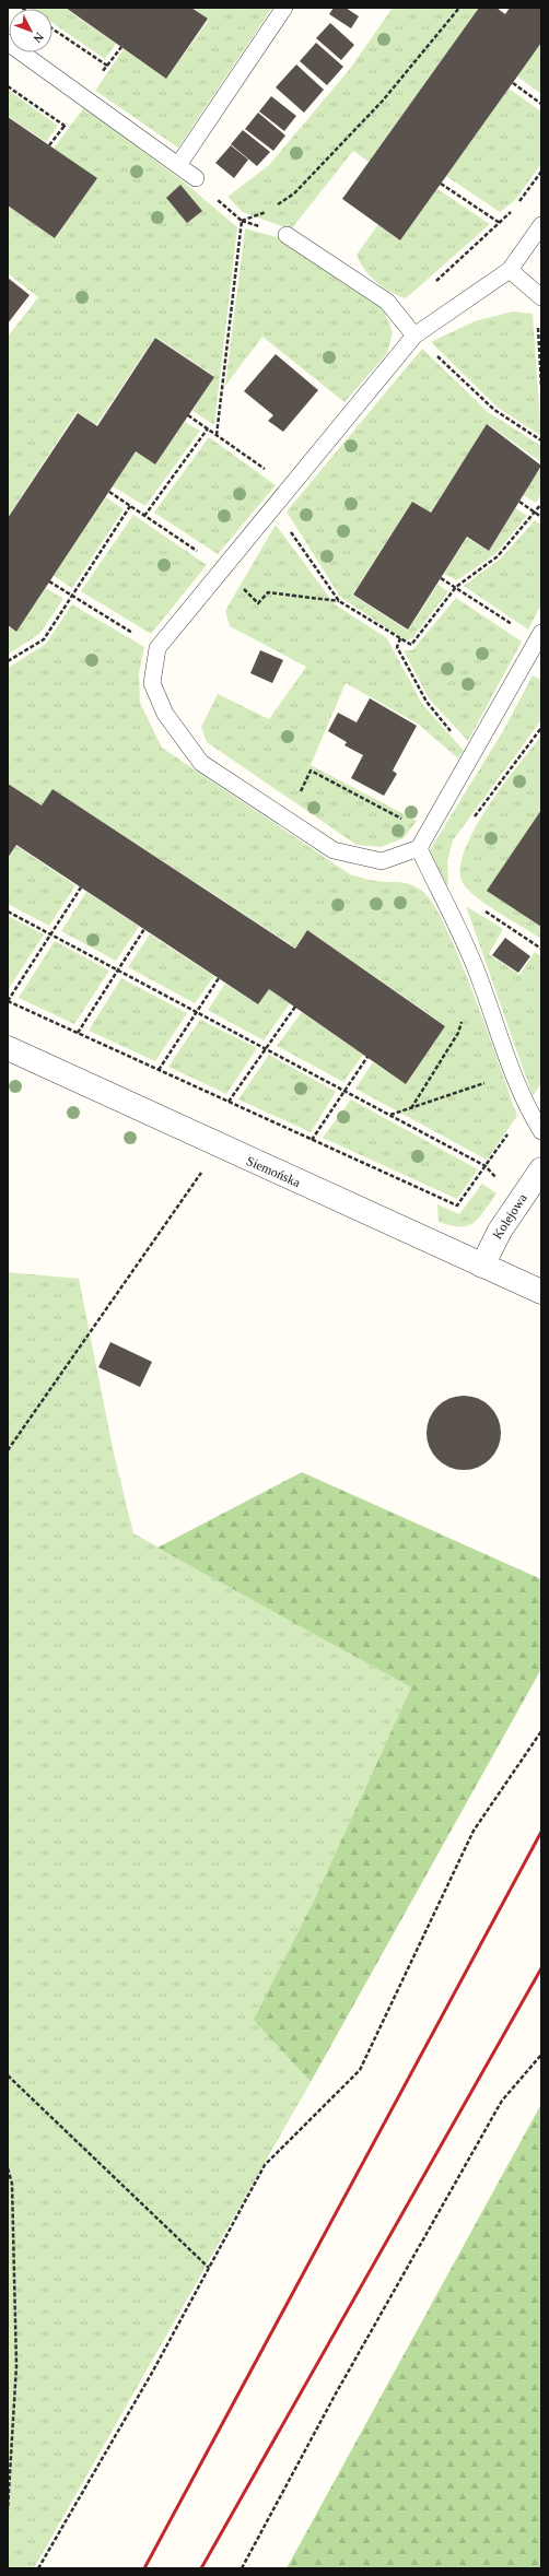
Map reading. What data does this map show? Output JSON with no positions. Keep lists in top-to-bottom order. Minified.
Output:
{"streets":{"street":["Siemońska","Kolejowa"]},"crossings":[["Siemońska","Kolejowa"]],"north":"bottom right"}
